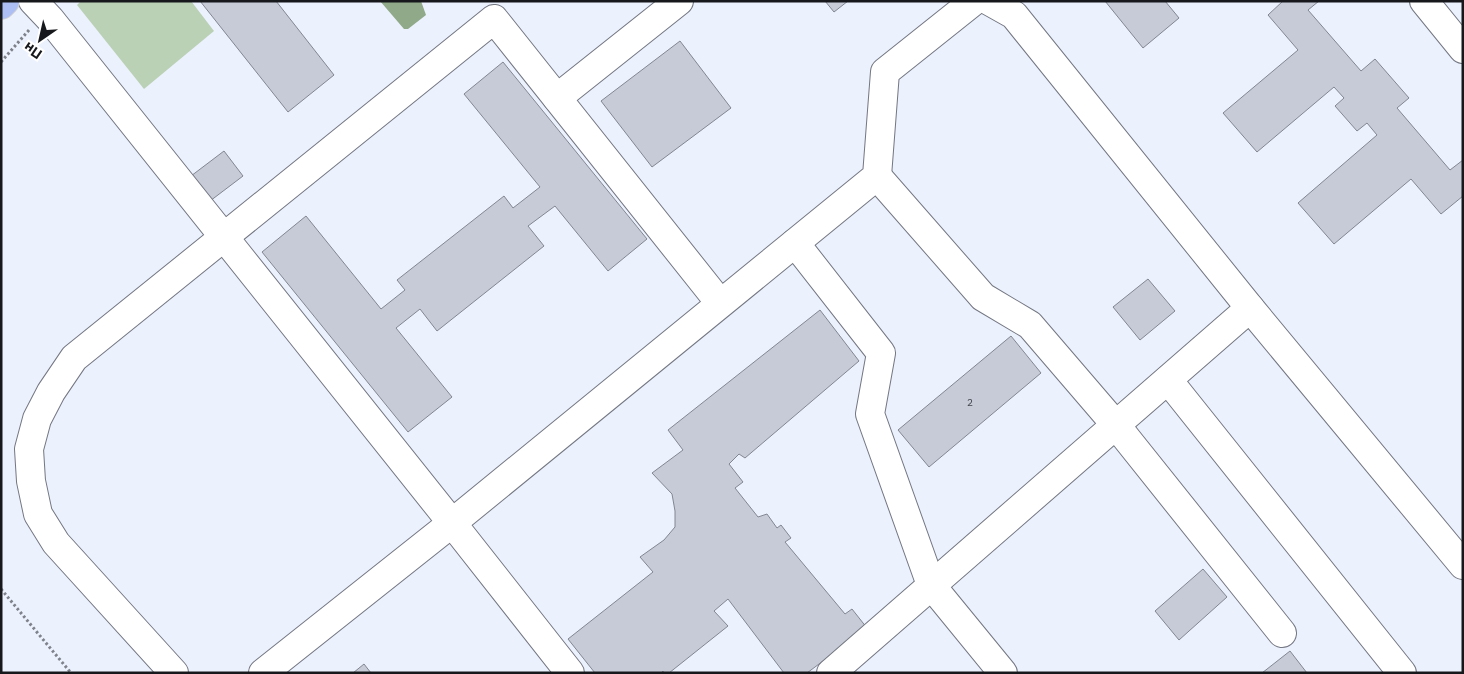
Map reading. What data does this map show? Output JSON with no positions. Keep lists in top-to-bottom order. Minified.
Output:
{"house_numbers":["2"],"north":"bottom left"}
